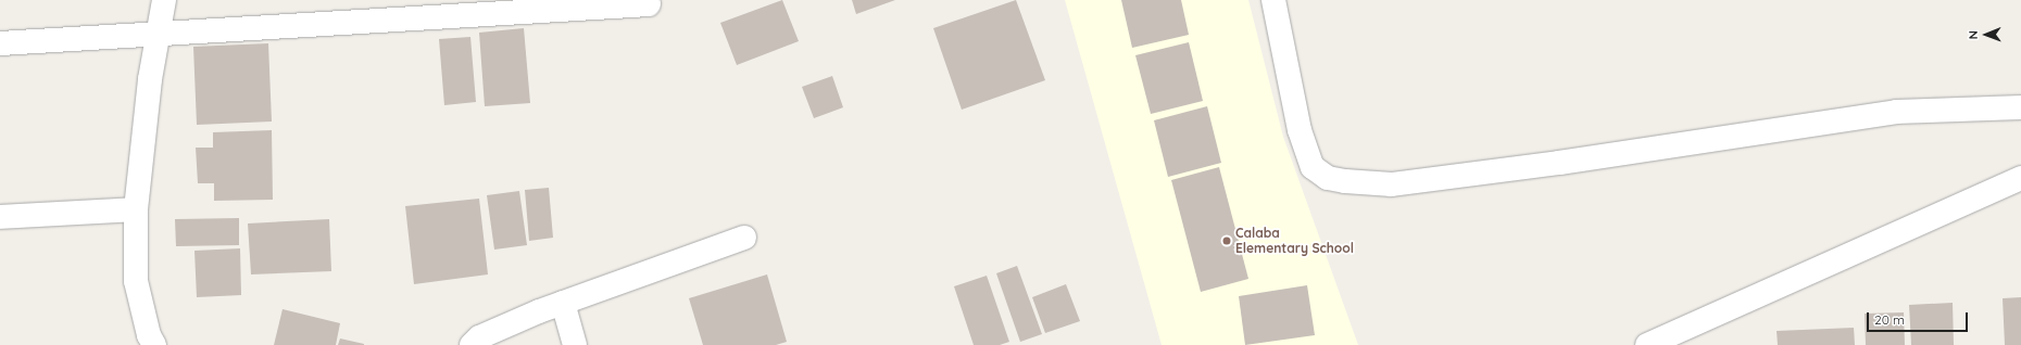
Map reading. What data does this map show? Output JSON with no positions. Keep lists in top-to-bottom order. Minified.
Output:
{"places":["Calaba Elementary School"],"scale_bar":"20 m","north":"left"}
